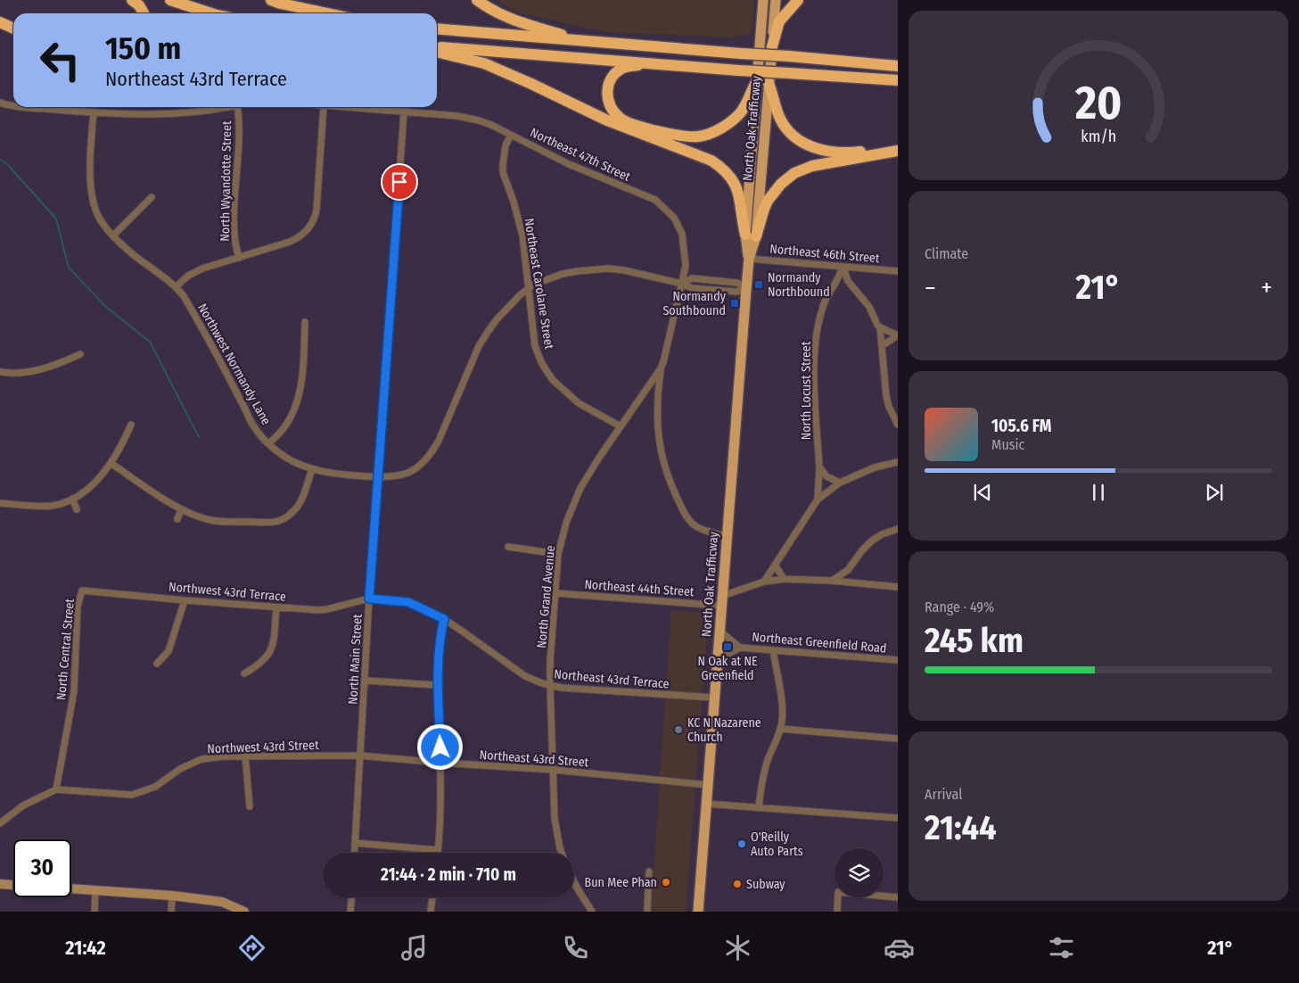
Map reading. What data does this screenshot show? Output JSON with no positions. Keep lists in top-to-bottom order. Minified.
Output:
{"streets":{"main road":["North Oak Trafficway"],"street":["Northeast 47th Street","North Wyandotte Street","Northeast 46th Street","Northeast Carolane Street","Northwest Normandy Lane","North Locust Street","Northeast 44th Street","Northwest 43rd Terrace","North Grand Avenue","Northeast Greenfield Road","North Central Street","North Main Street","Northeast 43rd Terrace","Northwest 43rd Street","Northeast 43rd Street"]},"crossings":[["North Oak Trafficway","Northeast 46th Street"],["North Oak Trafficway","Northwest Normandy Lane"],["North Oak Trafficway","Northeast 44th Street"],["North Oak Trafficway","Northeast Greenfield Road"],["North Oak Trafficway","Northeast 43rd Terrace"],["North Oak Trafficway","Northeast 43rd Street"],["Northeast 47th Street","Northeast Carolane Street"],["Northeast 47th Street","Northwest Normandy Lane"],["Northeast 47th Street","North Grand Avenue"],["Northeast 47th Street","North Main Street"],["Northeast 46th Street","North Locust Street"],["Northeast Carolane Street","Northwest Normandy Lane"],["Northeast Carolane Street","North Grand Avenue"],["Northwest Normandy Lane","North Grand Avenue"],["Northwest Normandy Lane","North Main Street"],["Northeast 44th Street","North Grand Avenue"],["Northwest 43rd Terrace","North Central Street"],["Northwest 43rd Terrace","North Main Street"],["Northwest 43rd Terrace","Northeast 43rd Terrace"],["North Grand Avenue","Northeast 43rd Terrace"],["North Grand Avenue","Northeast 43rd Street"],["North Central Street","Northwest 43rd Street"],["North Main Street","Northeast 43rd Terrace"],["North Main Street","Northwest 43rd Street"],["North Main Street","Northeast 43rd Street"],["Northwest 43rd Street","Northeast 43rd Street"]],"places":{"transit":["Normandy Northbound","Normandy Southbound","N Oak at NE Greenfield"],"other":["KC N Nazarene Church","O'Reilly Auto Parts","Bun Mee Phan","Subway"]},"page":{"turn":["150 m","Northeast 43rd Terrace"],"tile":["Climate",["Range · 49%","245 km"],["Arrival","21:44"]],"heat":["−","21°","+"],"song":["105.6 FM","Music"],"limit":"30","trip":"21:44 · 2 min · 710 m","tabs":["21:42","21°"],"gauge":["20","km/h"]}}
